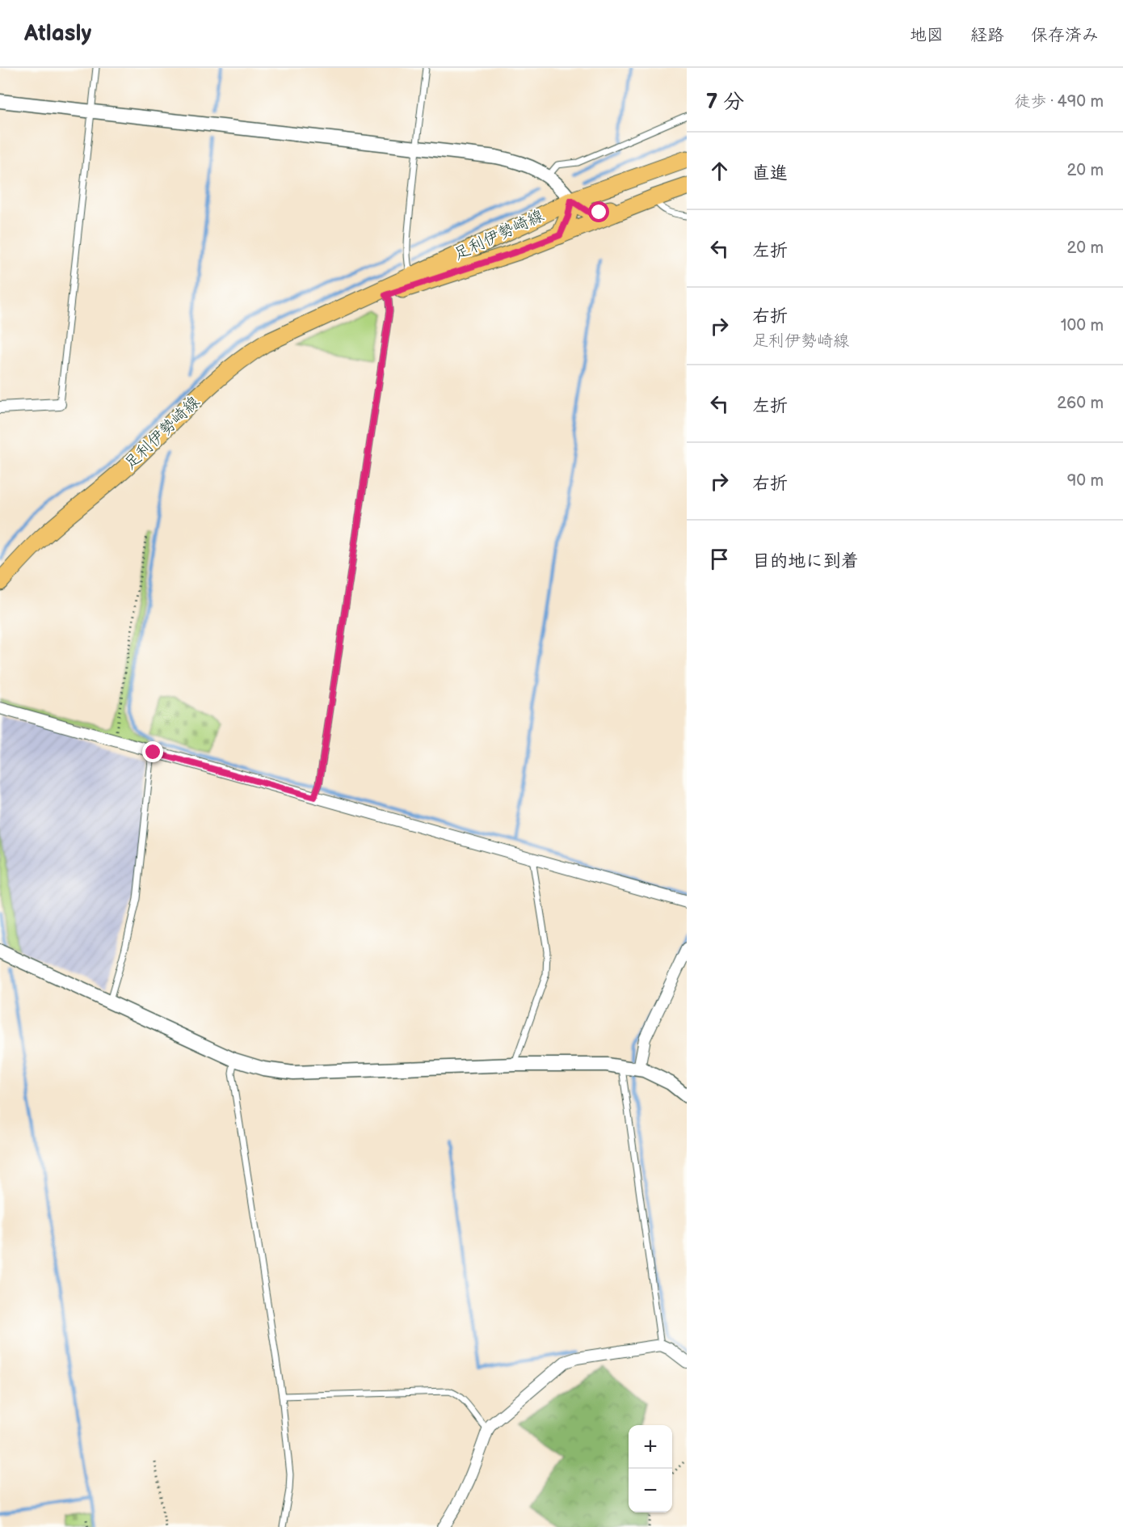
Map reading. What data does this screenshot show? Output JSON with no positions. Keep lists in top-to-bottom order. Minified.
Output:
{"streets":{"main road":["足利伊勢崎線"]},"page":{"header":"Atlasly","nav":["地図","経路","保存済み"],"heading":["7 分","徒歩 · 490 m"],"list":[["直進","20 m"],["左折","20 m"],["右折","足利伊勢崎線","100 m"],["左折","260 m"],["右折","90 m"],"目的地に到着"],"map_buttons":["+","−"]}}
